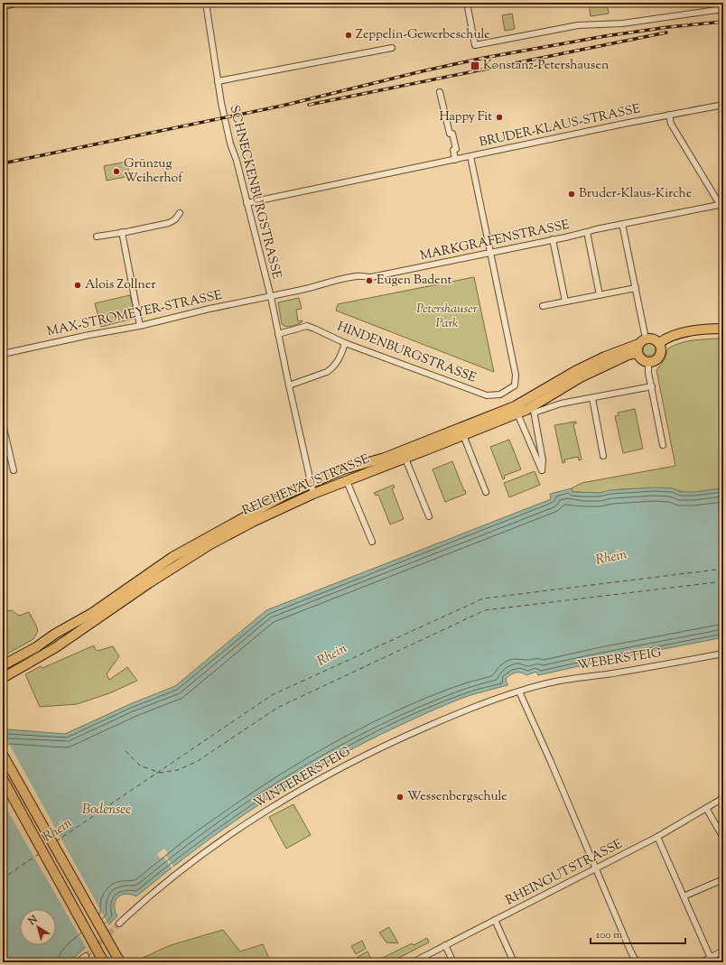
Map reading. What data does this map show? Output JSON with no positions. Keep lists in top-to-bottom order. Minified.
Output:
{"streets":{"main road":["REICHENAUSTRASSE"],"street":["BRUDER-KLAUS-STRASSE","SCHNECKENBURGSTRASSE","MARKGRAFENSTRASSE","MAX-STROMEYER-STRASSE","HINDENBURGSTRASSE","WEBERSTEIG","WINTERERSTEIG","RHEINGUTSTRASSE"]},"crossings":[["BRUDER-KLAUS-STRASSE","SCHNECKENBURGSTRASSE"],["SCHNECKENBURGSTRASSE","MARKGRAFENSTRASSE"],["SCHNECKENBURGSTRASSE","MAX-STROMEYER-STRASSE"],["SCHNECKENBURGSTRASSE","HINDENBURGSTRASSE"],["SCHNECKENBURGSTRASSE","REICHENAUSTRASSE"],["MARKGRAFENSTRASSE","MAX-STROMEYER-STRASSE"],["MARKGRAFENSTRASSE","HINDENBURGSTRASSE"],["WEBERSTEIG","WINTERERSTEIG"]],"water":["Rhein","Bodensee"],"parks":["Petershauser Park"],"places":{"other":["Zeppelin-Gewerbeschule","Happy Fit","Grünzug Weiherhof","Bruder-Klaus-Kirche","Eugen Badent","Alois Zollner","Wessenbergschule"],"transit":["Konstanz-Petershausen"]},"scale_bar":"100 m","north":"top left"}
